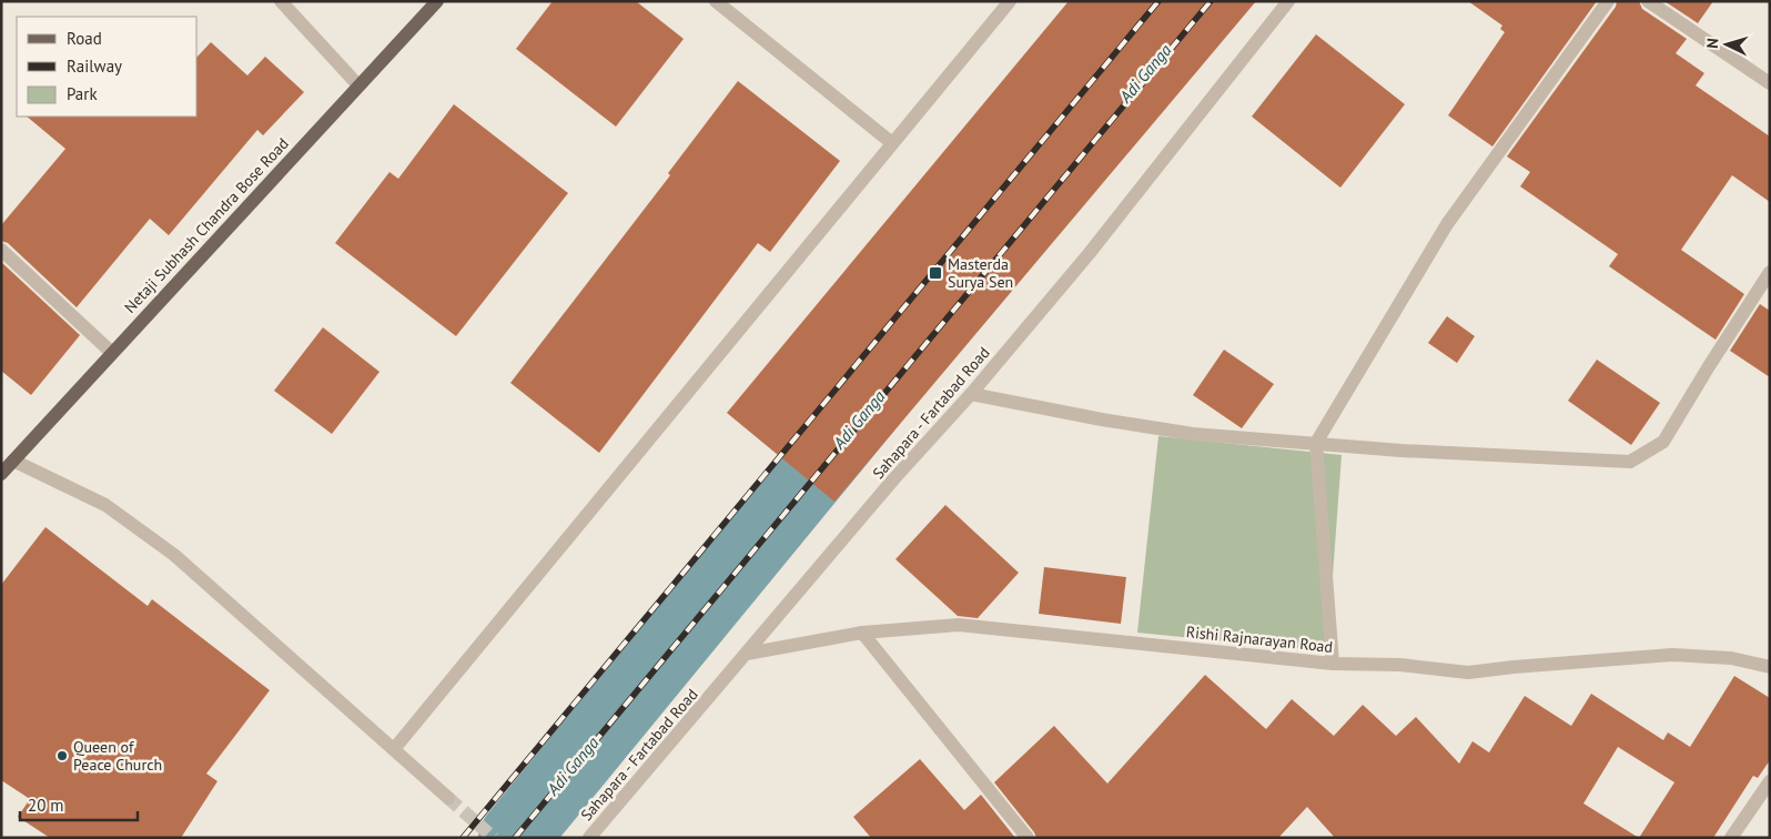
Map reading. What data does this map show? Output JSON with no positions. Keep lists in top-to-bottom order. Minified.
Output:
{"streets":{"main road":["Netaji Subhash Chandra Bose Road"],"street":["Sahapara - Fartabad Road","Rishi Rajnarayan Road"]},"crossings":[["Sahapara - Fartabad Road","Rishi Rajnarayan Road"]],"water":["Adi Ganga"],"places":{"transit":["Masterda Surya Sen"],"other":["Queen of Peace Church"]},"legend":["Road","Railway","Park"],"scale_bar":"20 m","north":"left"}
